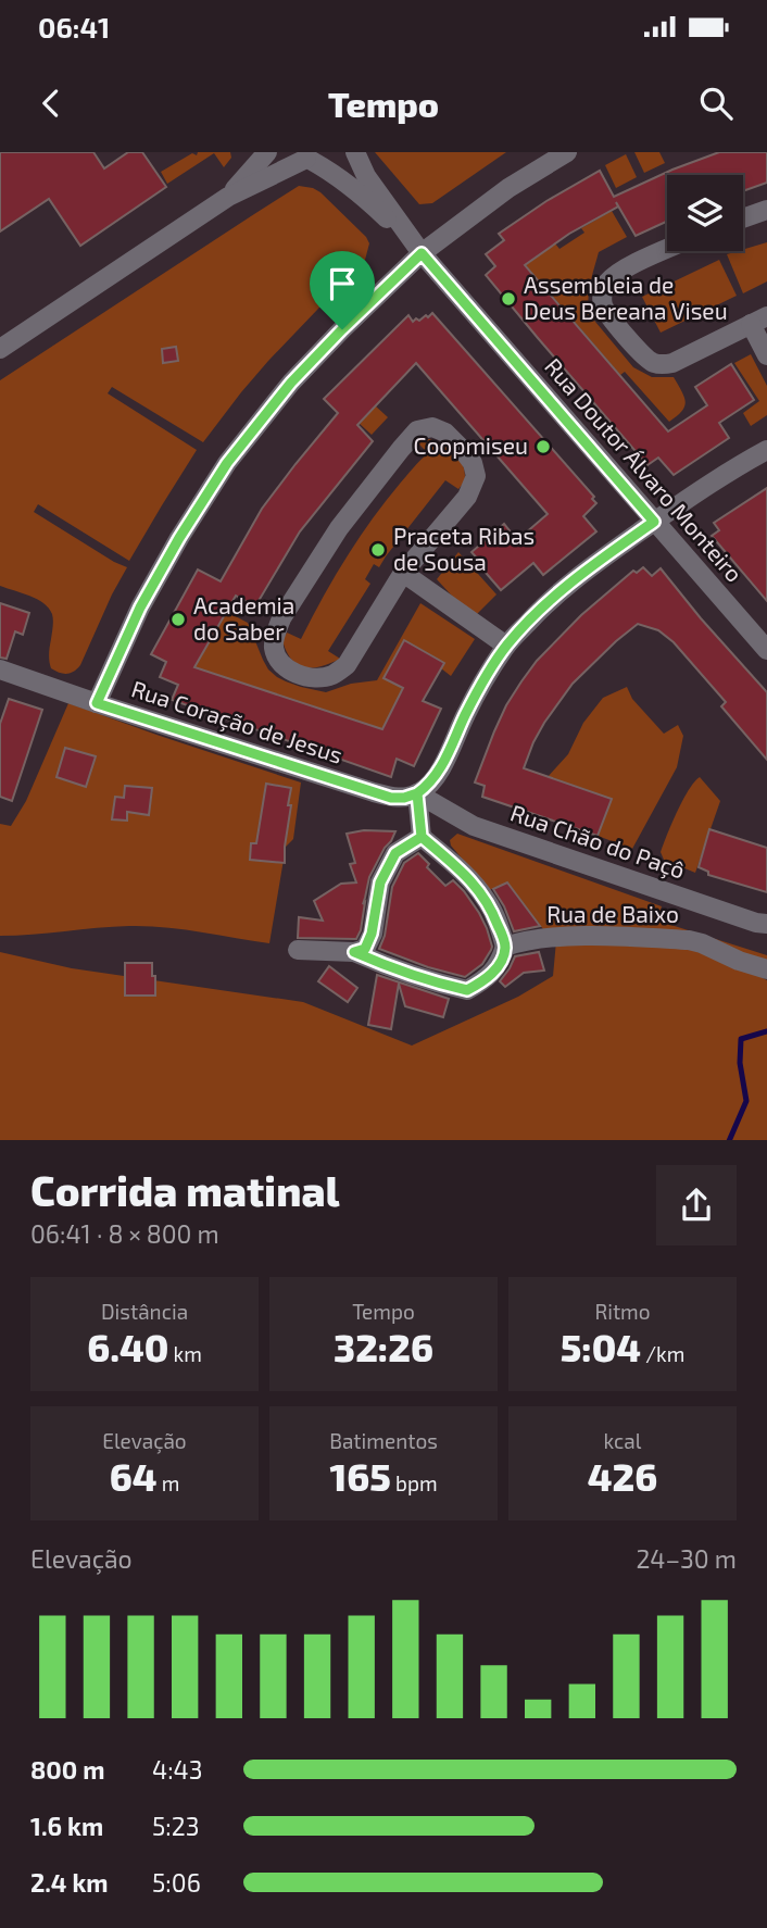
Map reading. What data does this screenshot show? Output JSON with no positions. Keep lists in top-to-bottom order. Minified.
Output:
{"streets":{"street":["Rua Doutor Álvaro Monteiro","Rua Coração de Jesus","Rua Chão do Paçô","Rua de Baixo"]},"crossings":[["Rua Coração de Jesus","Rua Chão do Paçô"]],"places":["Assembleia de Deus Bereana Viseu","Coopmiseu","Praceta Ribas de Sousa","Academia do Saber"],"page":{"status":"06:41","header":"Tempo","heading":["Corrida matinal","06:41 · 8 × 800 m"],"stats":[["Distância","6.40 km"],["Tempo","32:26"],["Ritmo","5:04 /km"],["Elevação","64 m"],["Batimentos","165 bpm"],["kcal","426"]],"chart":["Elevação","24–30 m"],"list":[{"name":"800 m","note":"4:43"},{"name":"1.6 km","note":"5:23"},{"name":"2.4 km","note":"5:06"}]}}
